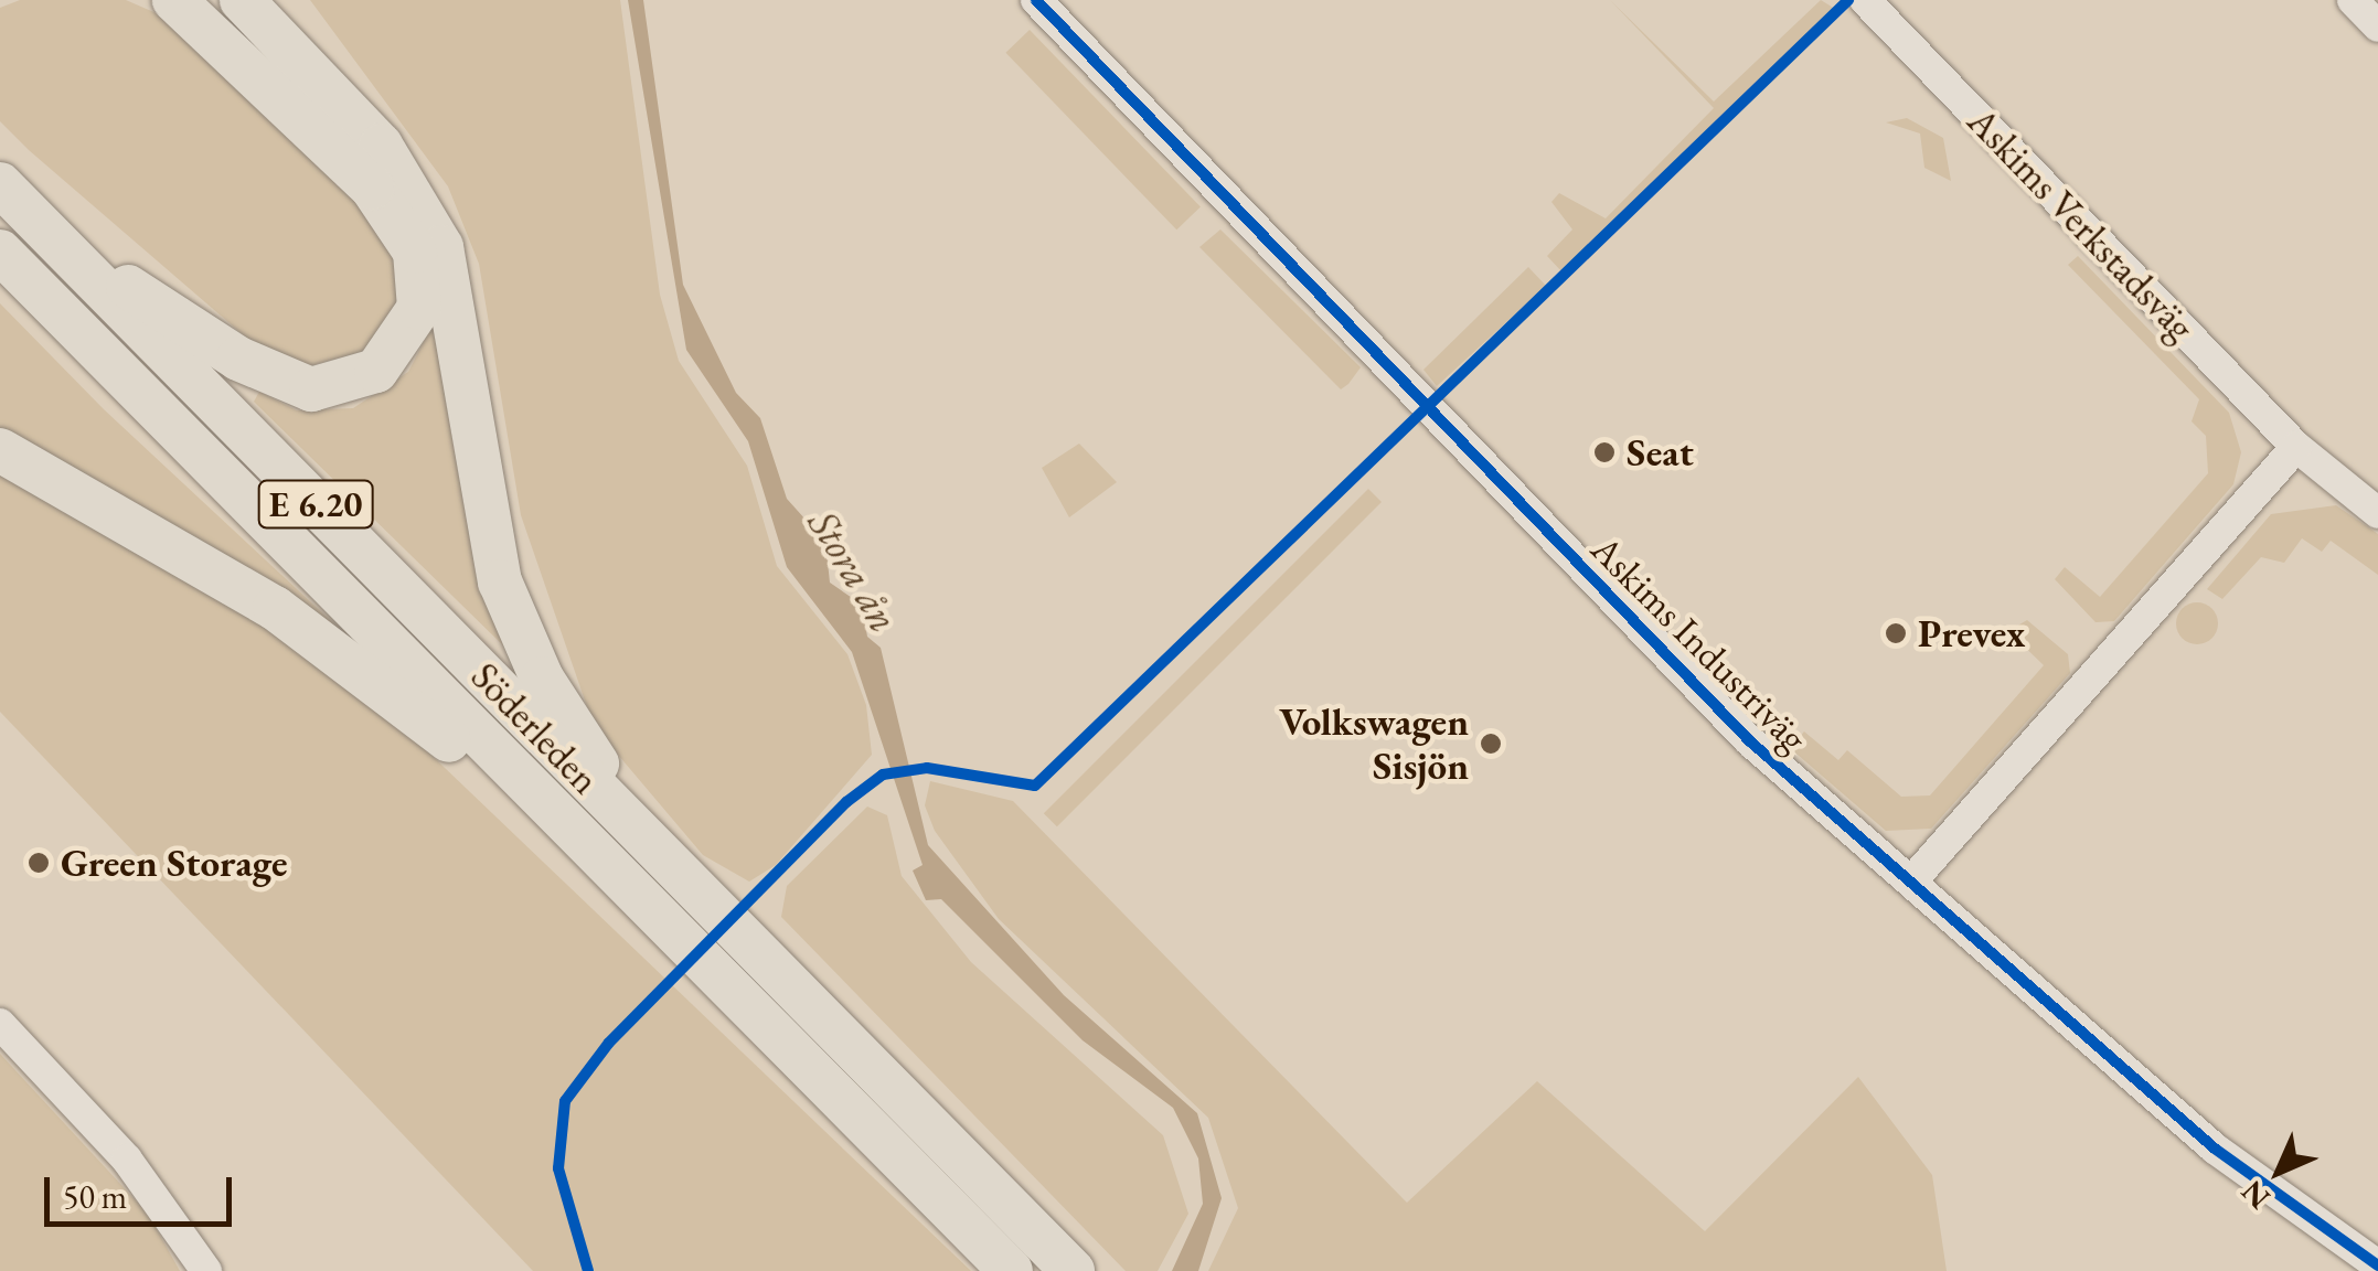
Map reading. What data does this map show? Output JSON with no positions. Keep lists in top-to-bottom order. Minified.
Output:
{"streets":{"highway":["E 6.20","Söderleden"],"street":["Askims Verkstadsväg","Askims Industriväg"]},"water":["Stora ån"],"places":["Seat","Prevex","Volkswagen Sisjön","Green Storage"],"scale_bar":"50 m","north":"bottom left"}
